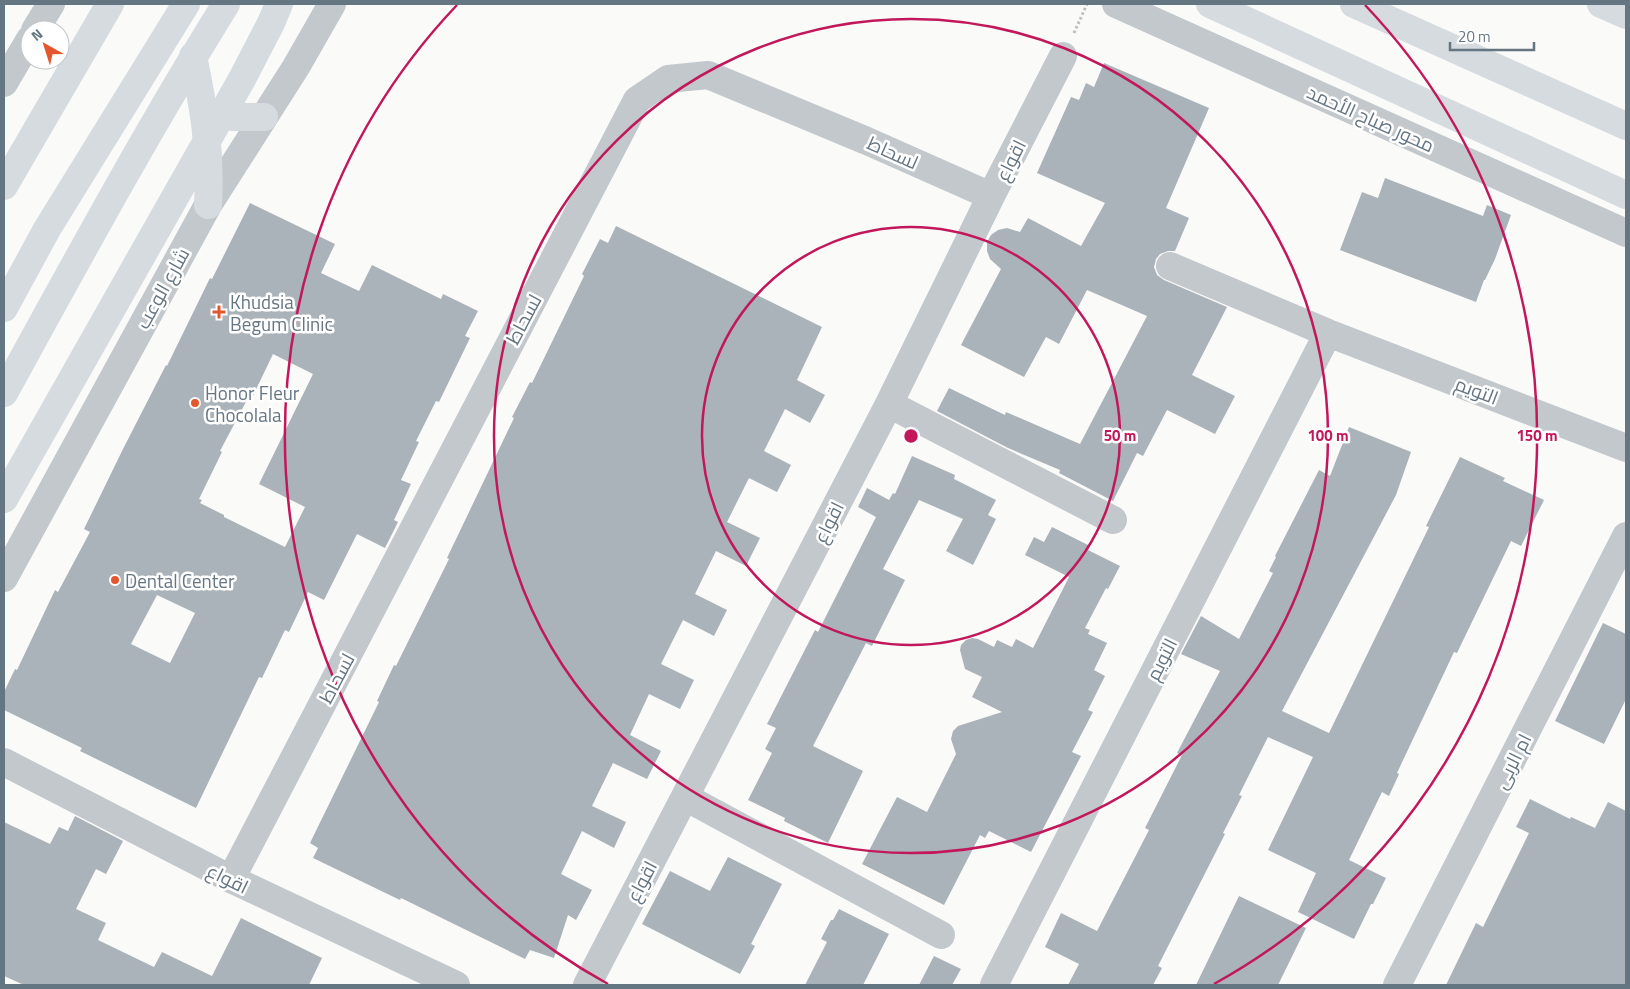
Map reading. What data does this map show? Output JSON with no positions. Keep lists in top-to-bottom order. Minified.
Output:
{"streets":{"street":["محور صباح الأحمد","لسحاط","اقواع","شارع الوعب","التويم","ام الربى"]},"crossings":[["لسحاط","اقواع"]],"places":{"health":["Khudsia Begum Clinic"],"other":["Honor Fleur Chocolala","Dental Center"]},"scale_bar":"20 m","north":"top left","rings":["50 m","100 m","150 m"]}
